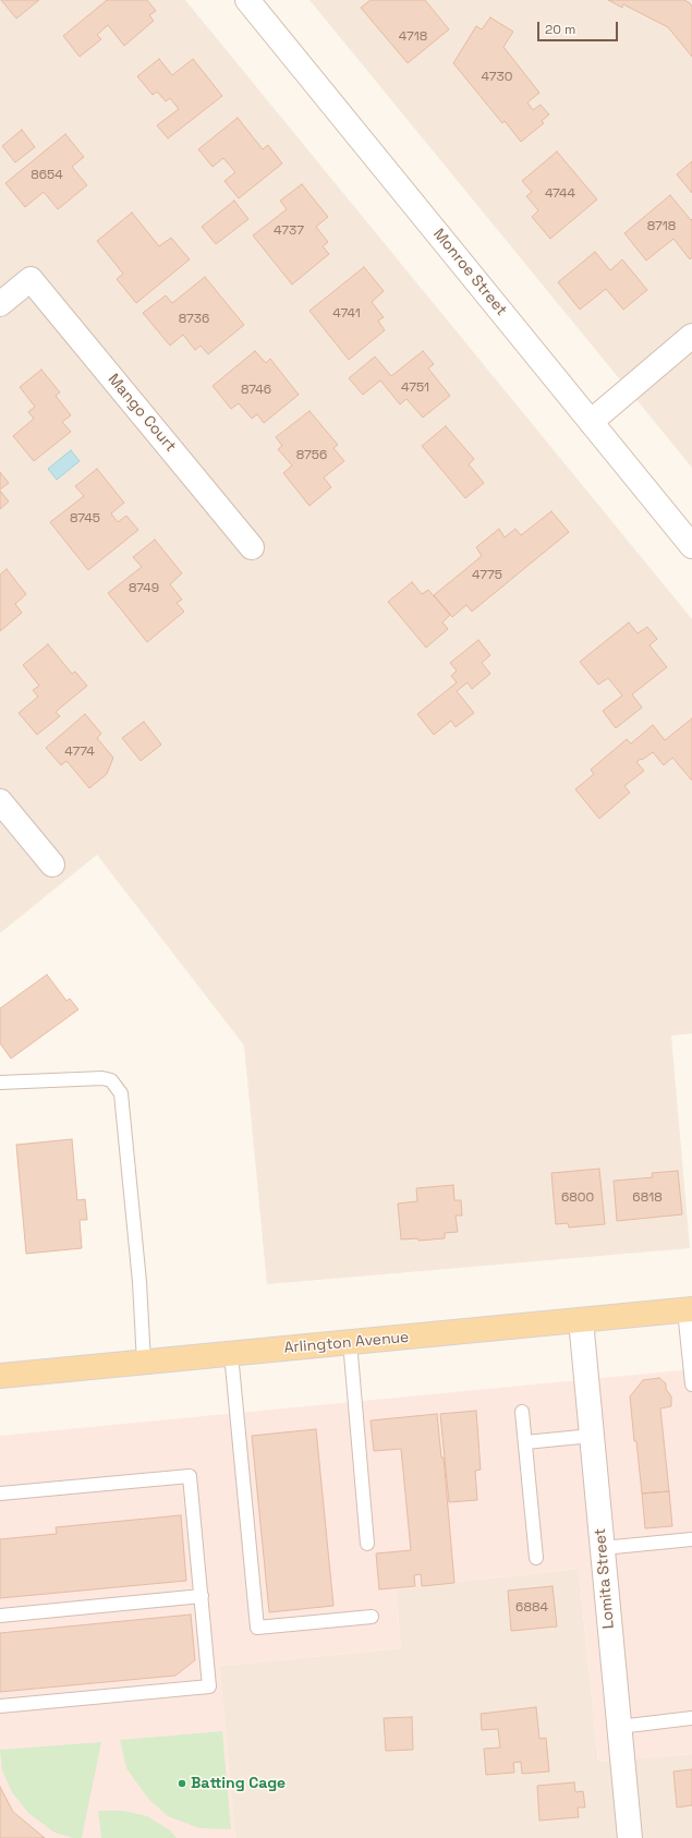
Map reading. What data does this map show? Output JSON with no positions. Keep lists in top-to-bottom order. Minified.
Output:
{"streets":{"main road":["Arlington Avenue"],"street":["Monroe Street","Mango Court","Lomita Street"]},"crossings":[["Arlington Avenue","Lomita Street"]],"places":["Batting Cage"],"house_numbers":["4718","4730","8654","4744","8718","4737","4741","8736","4751","8746","8756","8745","4775","8749","4774","6800","6818","6884"],"scale_bar":"20 m"}
